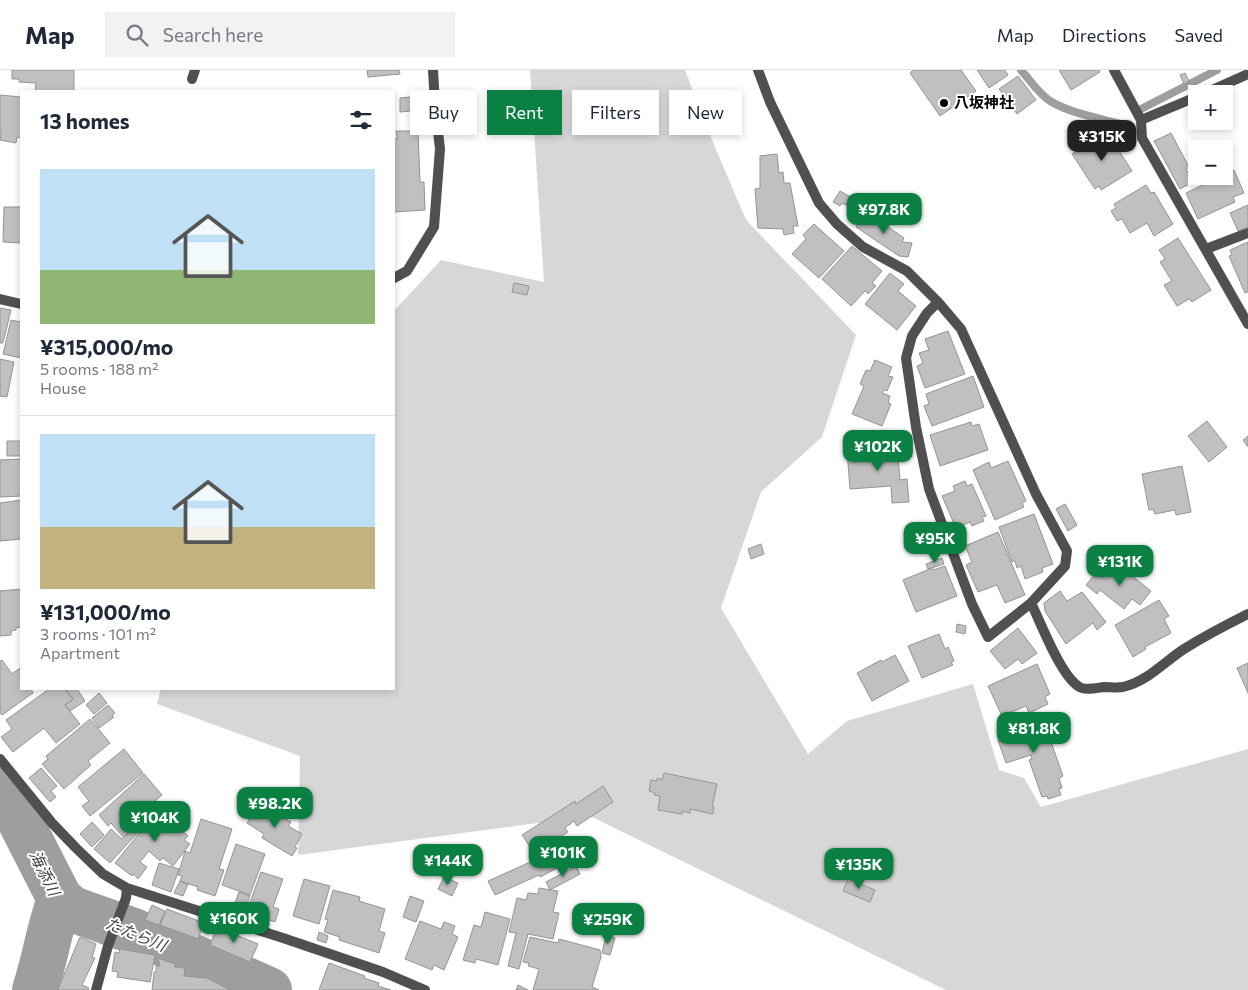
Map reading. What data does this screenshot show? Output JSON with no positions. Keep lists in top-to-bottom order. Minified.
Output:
{"water":["海添川","たたら川"],"places":["八坂神社"],"page":{"header":"Map","search":"Search here","nav":["Map","Directions","Saved"],"map_buttons":["+","−"],"chip":["Buy","Rent","Filters","New"],"heading":"13 homes","price":["¥315K","¥97.8K","¥102K","¥95K","¥131K","¥81.8K","¥98.2K","¥104K","¥101K","¥144K","¥135K","¥160K","¥259K"],"list":[{"name":"¥315,000/mo","note":"5 rooms · 188 m² · House"},{"name":"¥131,000/mo","note":"3 rooms · 101 m² · Apartment"}]}}
